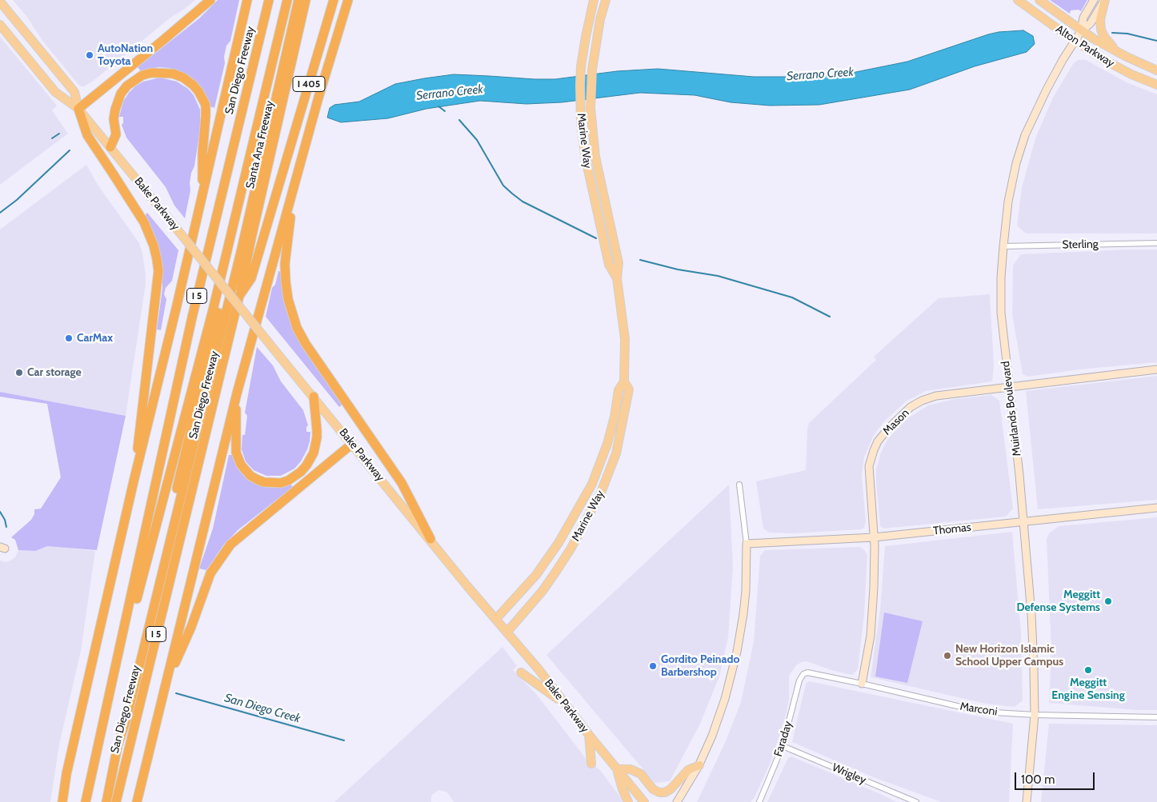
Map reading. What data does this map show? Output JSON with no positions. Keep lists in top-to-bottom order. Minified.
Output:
{"streets":{"highway":["San Diego Freeway","I 405","Santa Ana Freeway","I 5"],"main road":["Alton Parkway","Marine Way","Bake Parkway"],"street":["Sterling","Muirlands Boulevard","Mason","Thomas","Marconi","Faraday","Wrigley"]},"crossings":[["Alton Parkway","Muirlands Boulevard"],["San Diego Freeway","Santa Ana Freeway"],["Marine Way","Bake Parkway"],["Sterling","Muirlands Boulevard"],["Muirlands Boulevard","Mason"],["Muirlands Boulevard","Thomas"],["Muirlands Boulevard","Marconi"],["Mason","Thomas"],["Mason","Marconi"],["Marconi","Faraday"],["Faraday","Wrigley"]],"water":["Serrano Creek","San Diego Creek"],"places":["AutoNation Toyota","CarMax","Car storage","Meggitt Defense Systems","New Horizon Islamic School Upper Campus","Gordito Peinado Barbershop","Meggitt Engine Sensing"],"scale_bar":"100 m"}
